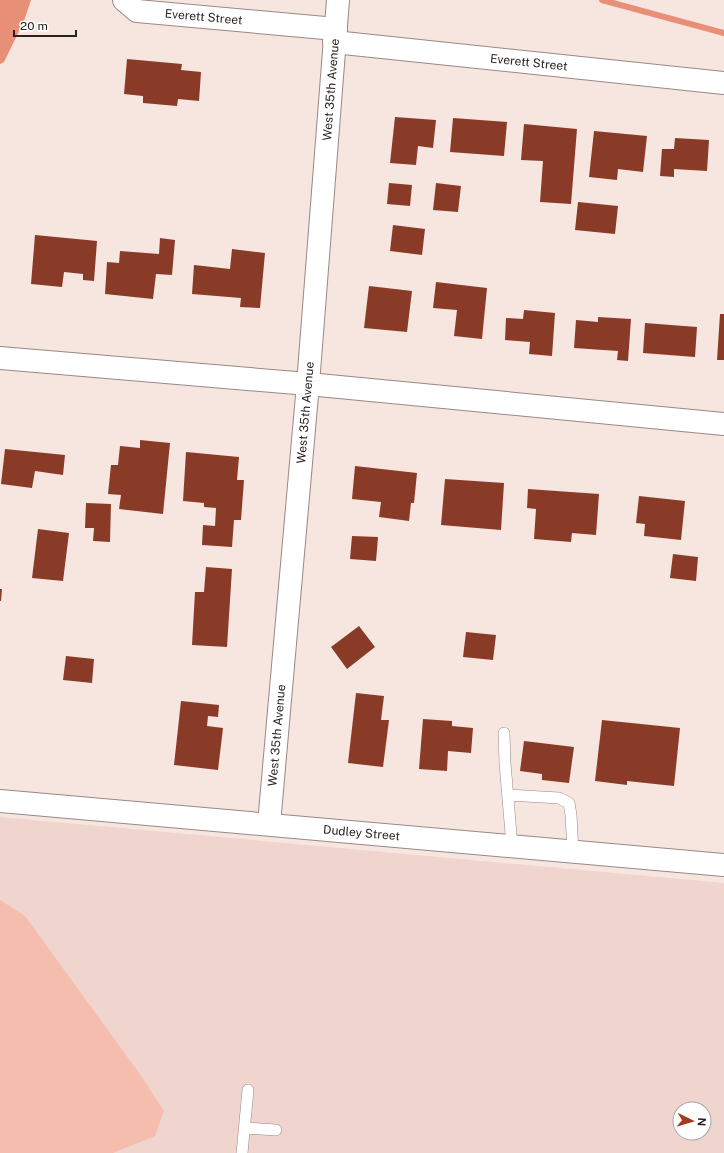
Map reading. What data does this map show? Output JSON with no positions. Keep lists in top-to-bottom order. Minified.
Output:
{"streets":{"street":["Everett Street","West 35th Avenue","Dudley Street"]},"crossings":[["Everett Street","West 35th Avenue"],["West 35th Avenue","Dudley Street"]],"scale_bar":"20 m","north":"right"}
